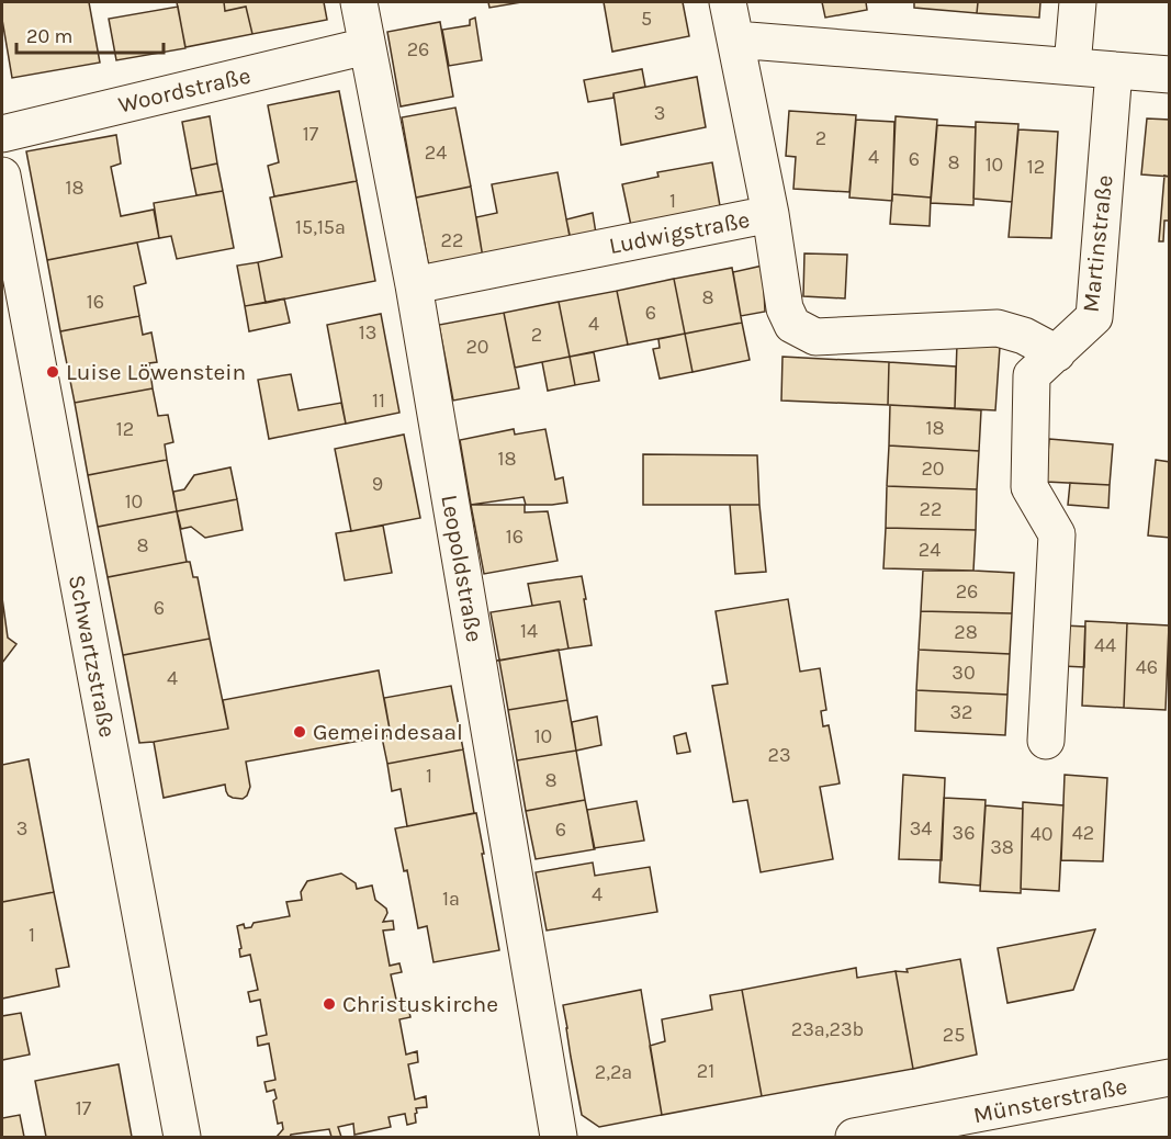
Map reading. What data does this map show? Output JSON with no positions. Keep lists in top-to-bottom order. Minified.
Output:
{"streets":{"street":["Woordstraße","Ludwigstraße","Martinstraße","Leopoldstraße","Schwartzstraße","Münsterstraße"]},"crossings":[["Woordstraße","Leopoldstraße"],["Ludwigstraße","Leopoldstraße"]],"places":["Luise Löwenstein","Gemeindesaal","Christuskirche"],"house_numbers":["5","26","3","17","2","24","4","6","8","10","12","18","1","15,15a","22","8","16","6","4","13","2","20","11","18","12","18","20","9","10","22","16","8","24","26","6","14","28","44","46","30","4","32","10","23","1","8","3","34","6","36","42","40","38","4","1a","1","23a,23b","25","21","2,2a","17"],"scale_bar":"20 m"}
